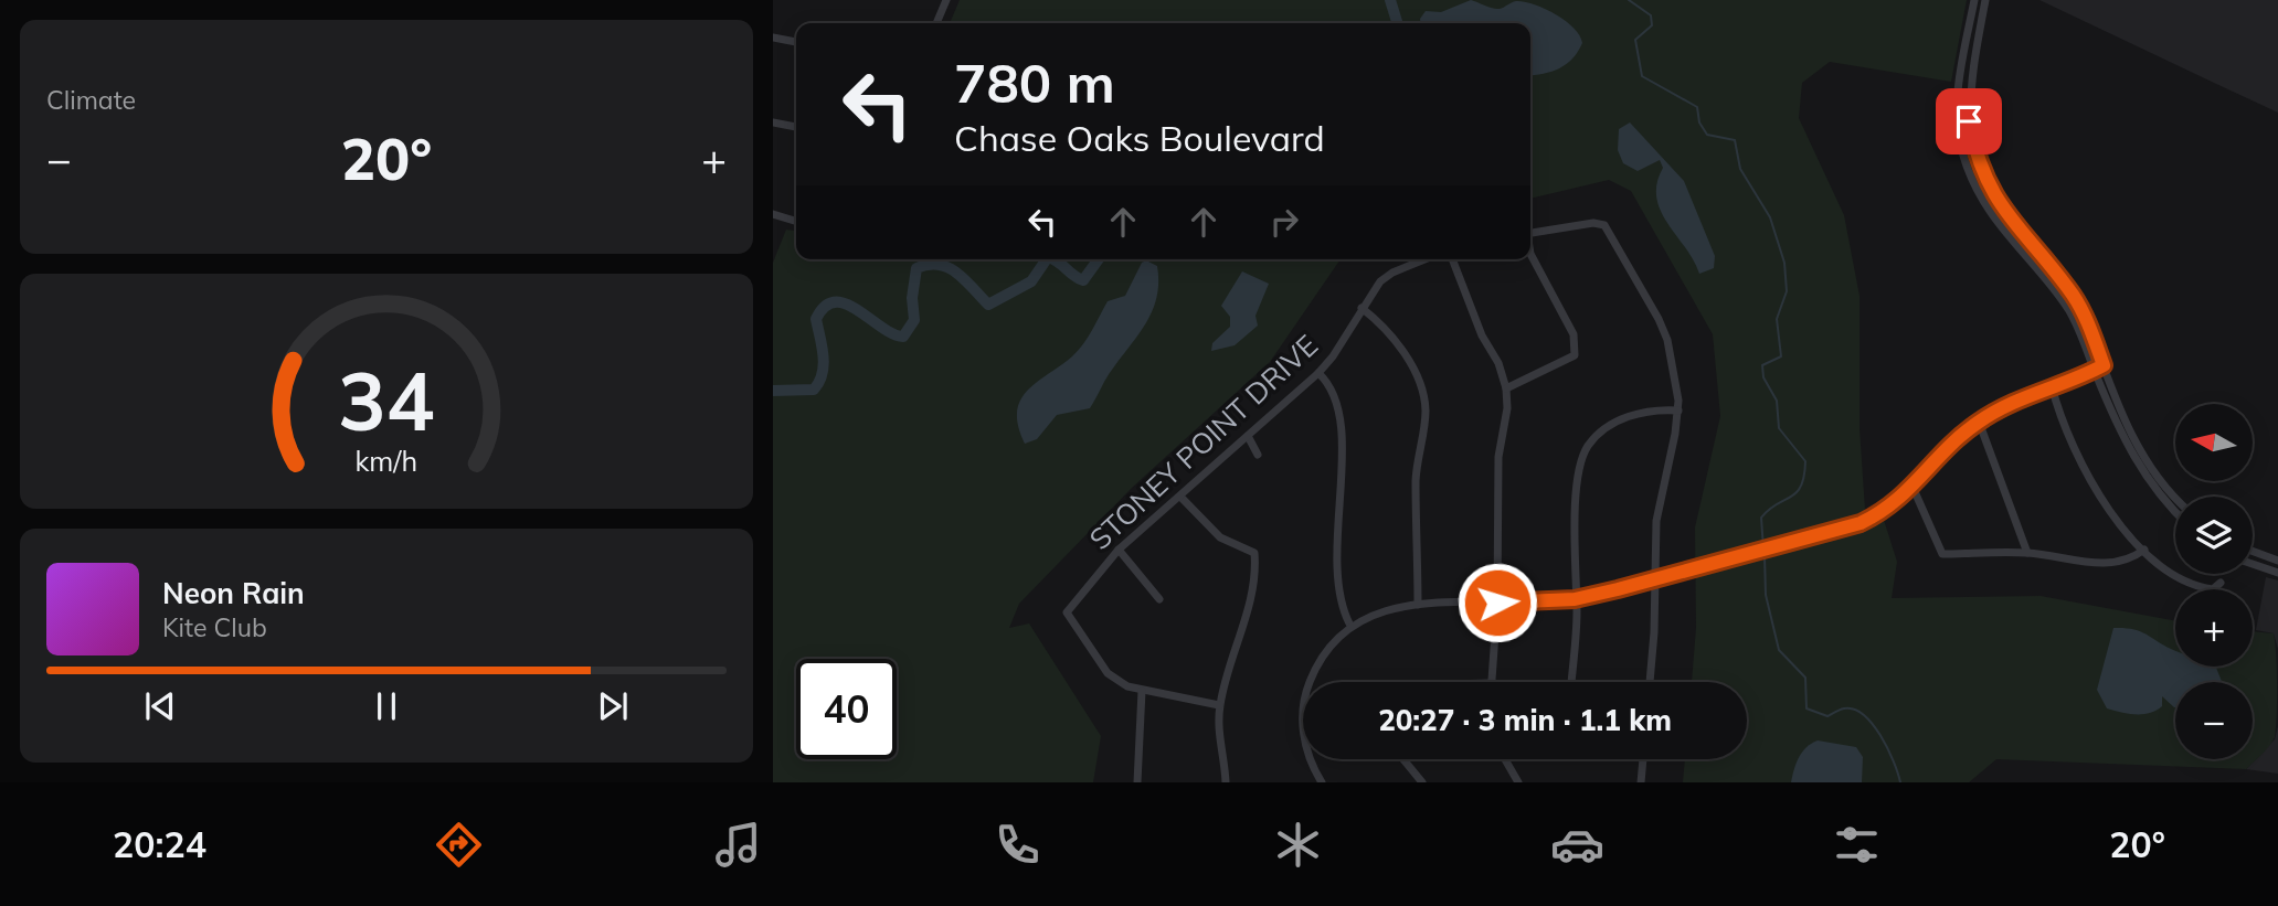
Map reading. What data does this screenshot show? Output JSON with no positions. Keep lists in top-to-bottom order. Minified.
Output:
{"streets":{"street":["STONEY POINT DRIVE"]},"north":"left","page":{"tile":"Climate","turn":["780 m","Chase Oaks Boulevard"],"heat":["−","20°","+"],"map_buttons":["+","−"],"song":["Neon Rain","Kite Club"],"limit":"40","trip":"20:27 · 3 min · 1.1 km","tabs":["20:24","20°"],"gauge":["34","km/h"]}}
